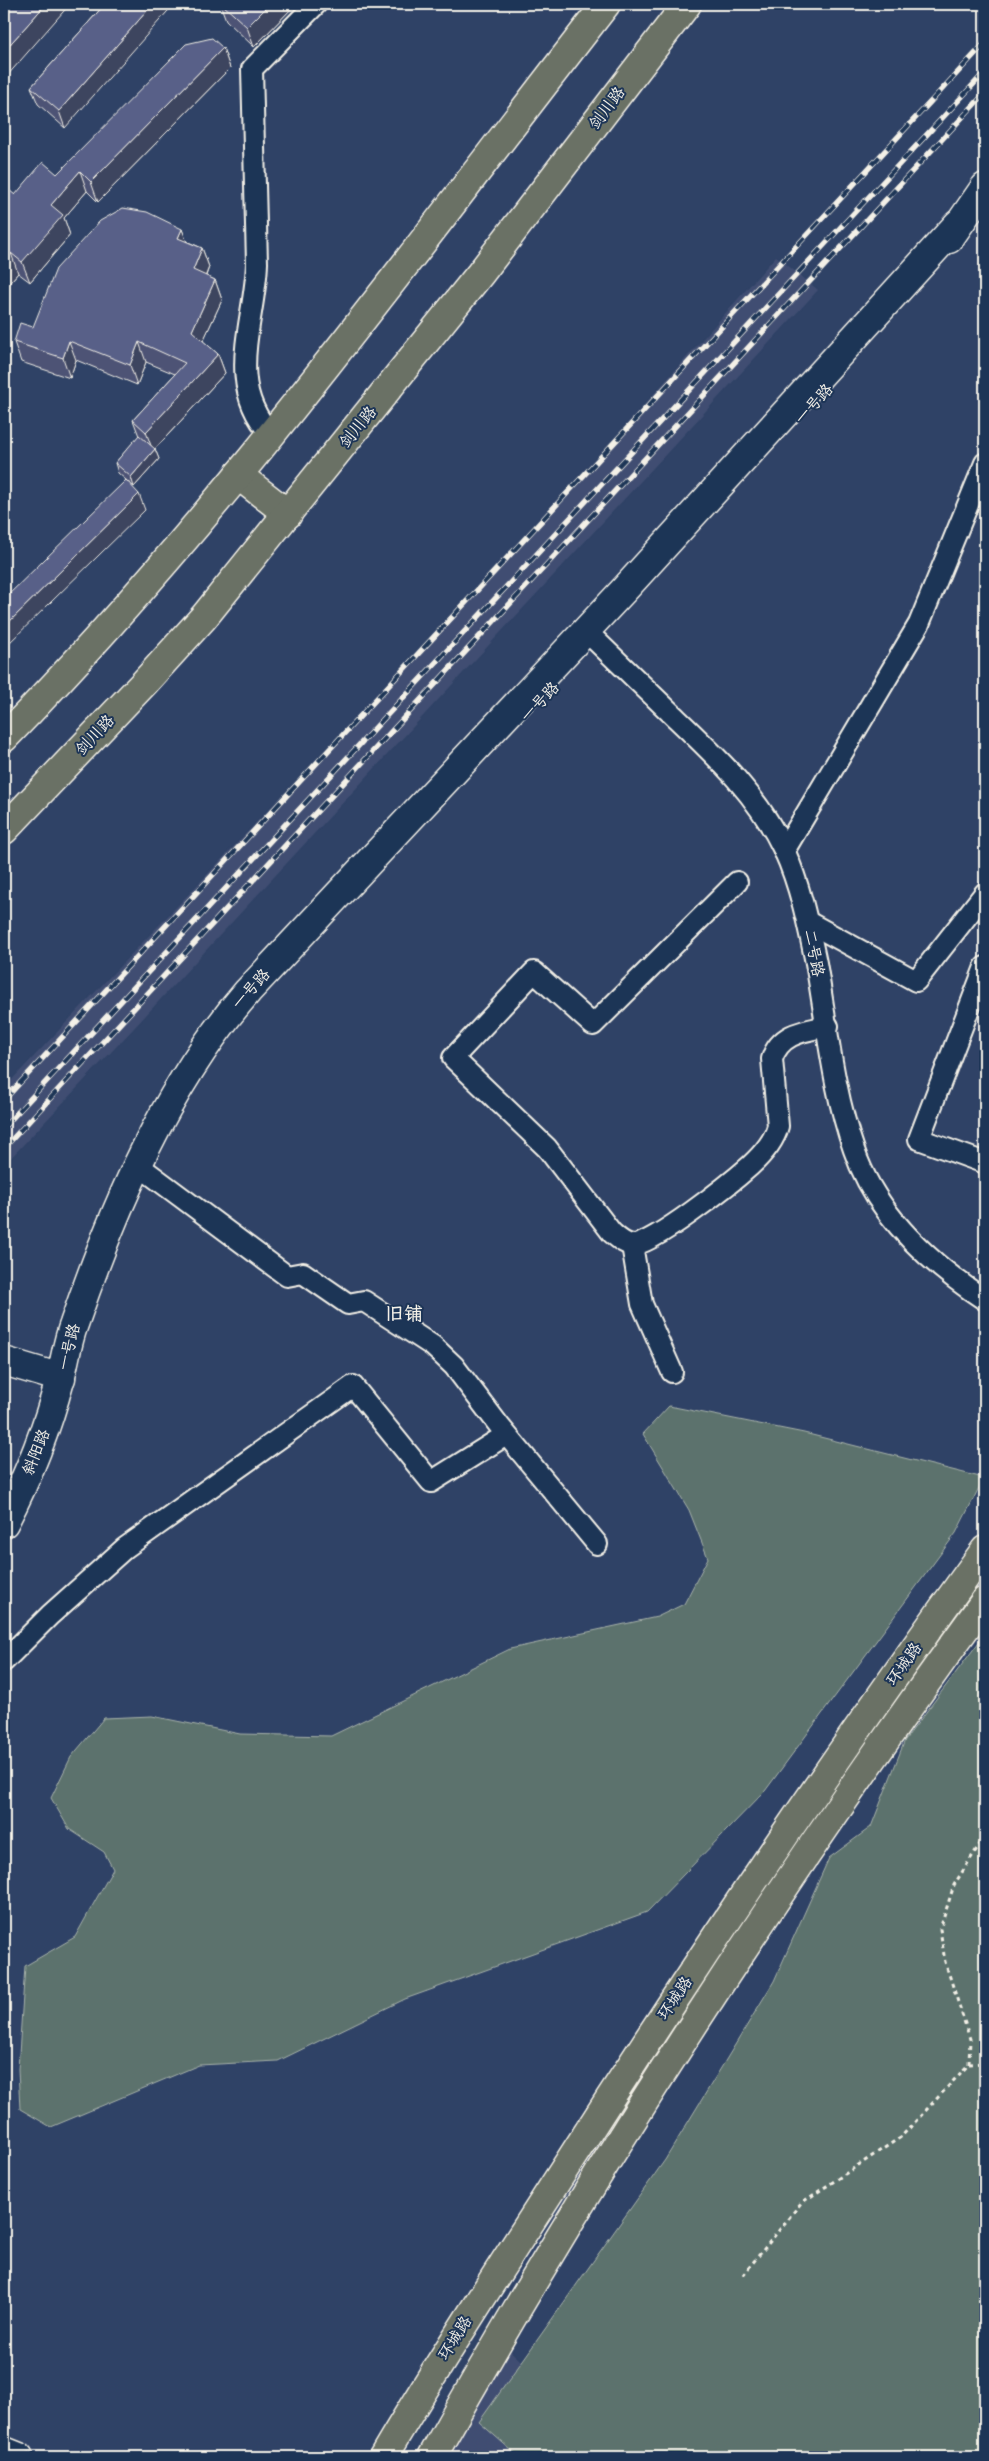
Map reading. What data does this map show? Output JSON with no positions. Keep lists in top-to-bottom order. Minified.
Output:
{"streets":{"main road":["剑川路","环城路"],"street":["一号路","二号路","斜阳路"]},"crossings":[["一号路","二号路"],["一号路","斜阳路"]],"districts":["旧铺"]}
